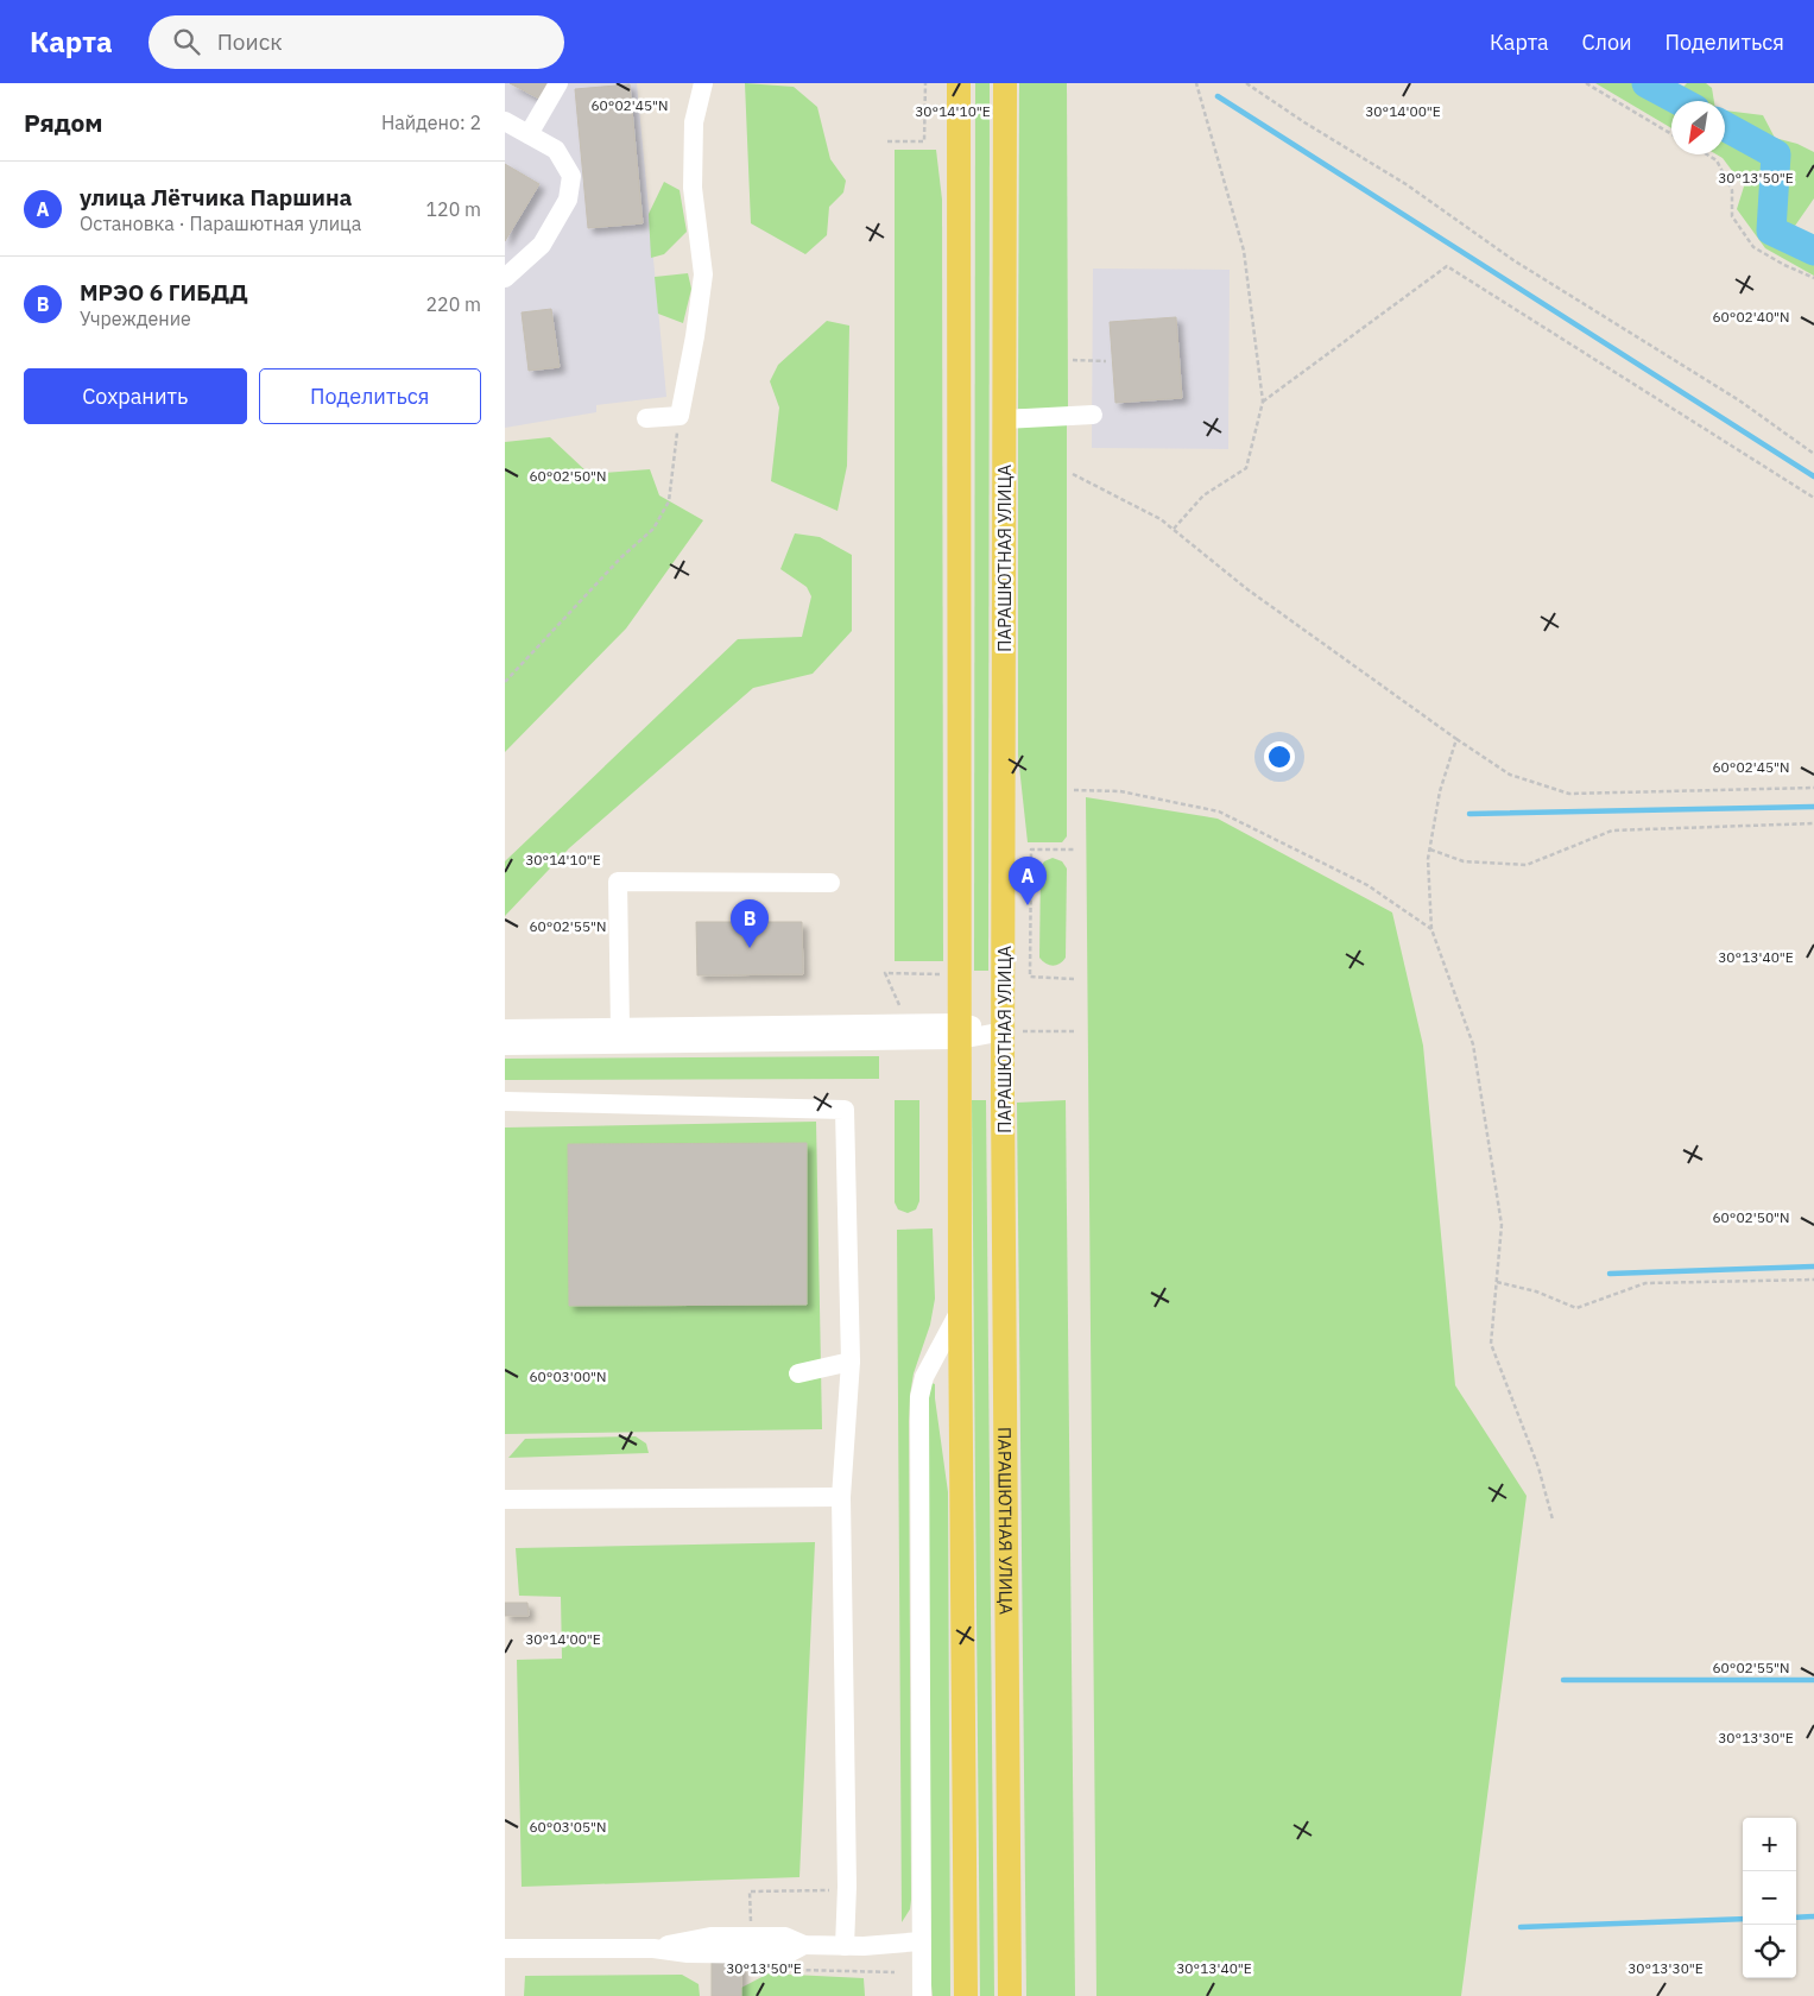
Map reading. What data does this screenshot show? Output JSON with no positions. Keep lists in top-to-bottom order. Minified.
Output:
{"streets":{"main road":["ПАРАШЮТНАЯ УЛИЦА"]},"north":"bottom left","page":{"header":"Карта","search":"Поиск","nav":["Карта","Слои","Поделиться"],"heading":["Рядом","Найдено: 2"],"list":[{"mark":"A","name":"улица Лётчика Паршина","note":"Остановка · Парашютная улица","value":"120 m"},{"mark":"B","name":"МРЭО 6 ГИБДД","note":"Учреждение","value":"220 m"}],"buttons":["Сохранить","Поделиться"],"pins":["A","B"],"map_buttons":["+","−"]},"coordinates":["60°02'45\"N","30°14'10\"E","30°14'00\"E","30°13'50\"E","60°02'40\"N","60°02'50\"N","60°02'55\"N","30°13'40\"E","60°03'00\"N","30°13'30\"E","60°03'05\"N"]}
